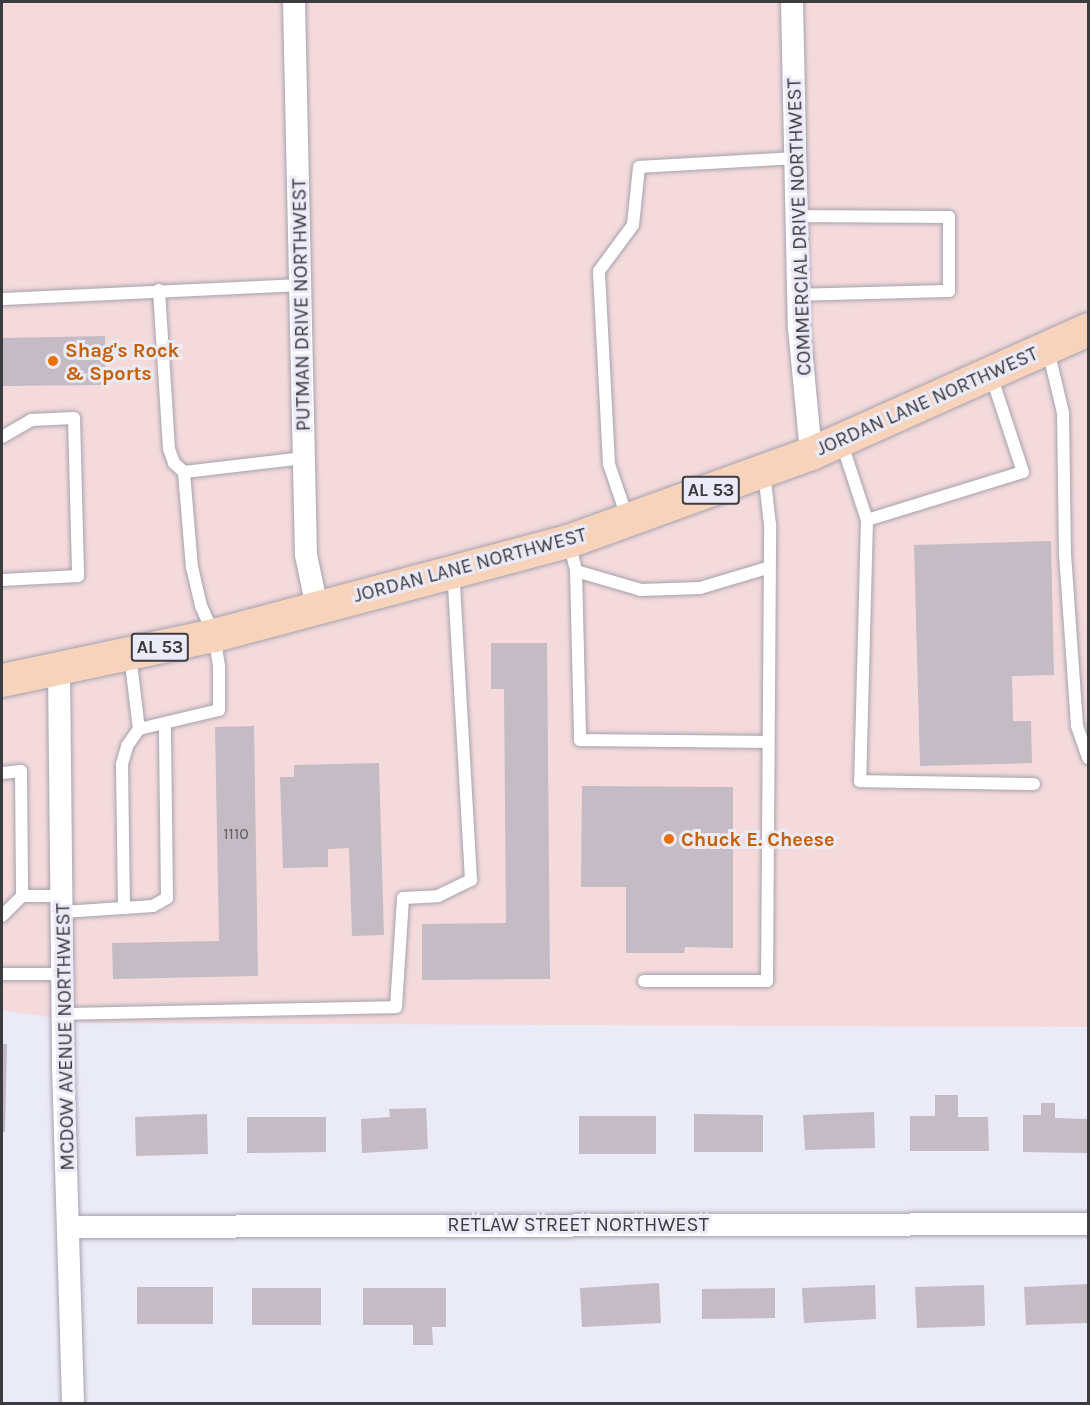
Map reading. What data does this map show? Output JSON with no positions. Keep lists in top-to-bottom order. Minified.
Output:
{"streets":{"main road":["JORDAN LANE NORTHWEST","AL 53"],"street":["COMMERCIAL DRIVE NORTHWEST","PUTMAN DRIVE NORTHWEST","MCDOW AVENUE NORTHWEST","RETLAW STREET NORTHWEST"]},"crossings":[["COMMERCIAL DRIVE NORTHWEST","JORDAN LANE NORTHWEST"],["PUTMAN DRIVE NORTHWEST","JORDAN LANE NORTHWEST"],["JORDAN LANE NORTHWEST","MCDOW AVENUE NORTHWEST"],["MCDOW AVENUE NORTHWEST","RETLAW STREET NORTHWEST"]],"places":["Shag's Rock & Sports","Chuck E. Cheese"],"house_numbers":["1110"]}
